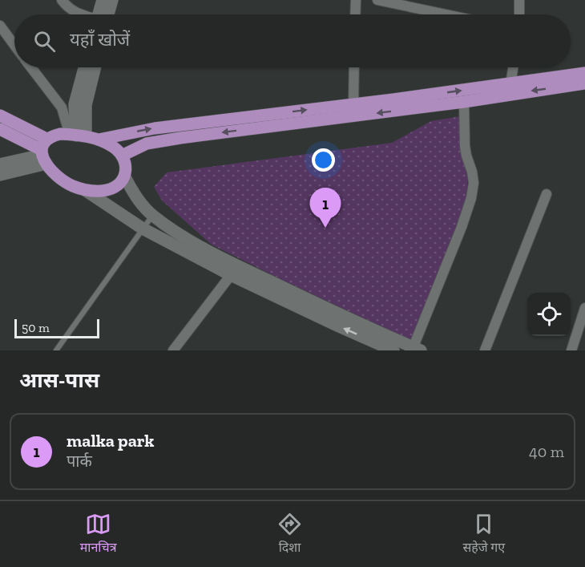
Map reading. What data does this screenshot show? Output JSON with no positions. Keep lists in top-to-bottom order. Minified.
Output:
{"scale_bar":"50 m","page":{"search":"यहाँ खोजें","pins":"1","scale":"50 m","heading":"आस-पास","list":[{"mark":"1","name":"malka park","note":"पार्क","value":"40 m"}],"nav":["मानचित्र","दिशा","सहेजे गए"]}}
